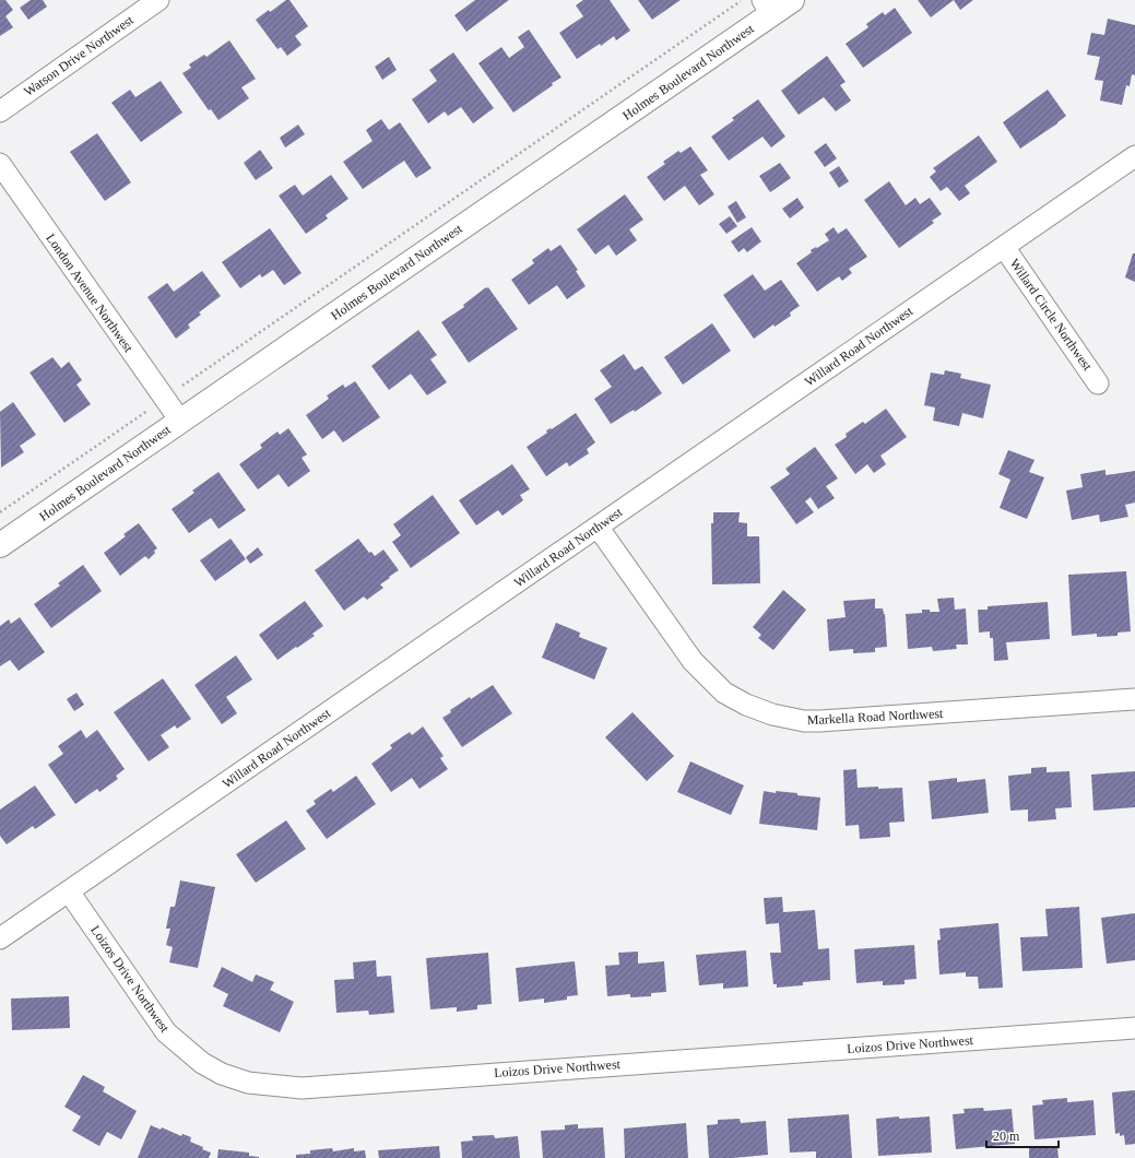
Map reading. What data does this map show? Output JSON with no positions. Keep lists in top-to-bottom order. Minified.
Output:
{"streets":{"street":["Watson Drive Northwest","Holmes Boulevard Northwest","London Avenue Northwest","Willard Circle Northwest","Willard Road Northwest","Markella Road Northwest","Loizos Drive Northwest"]},"crossings":[["Holmes Boulevard Northwest","London Avenue Northwest"],["Willard Circle Northwest","Willard Road Northwest"],["Willard Road Northwest","Markella Road Northwest"],["Willard Road Northwest","Loizos Drive Northwest"]],"scale_bar":"20 m"}
